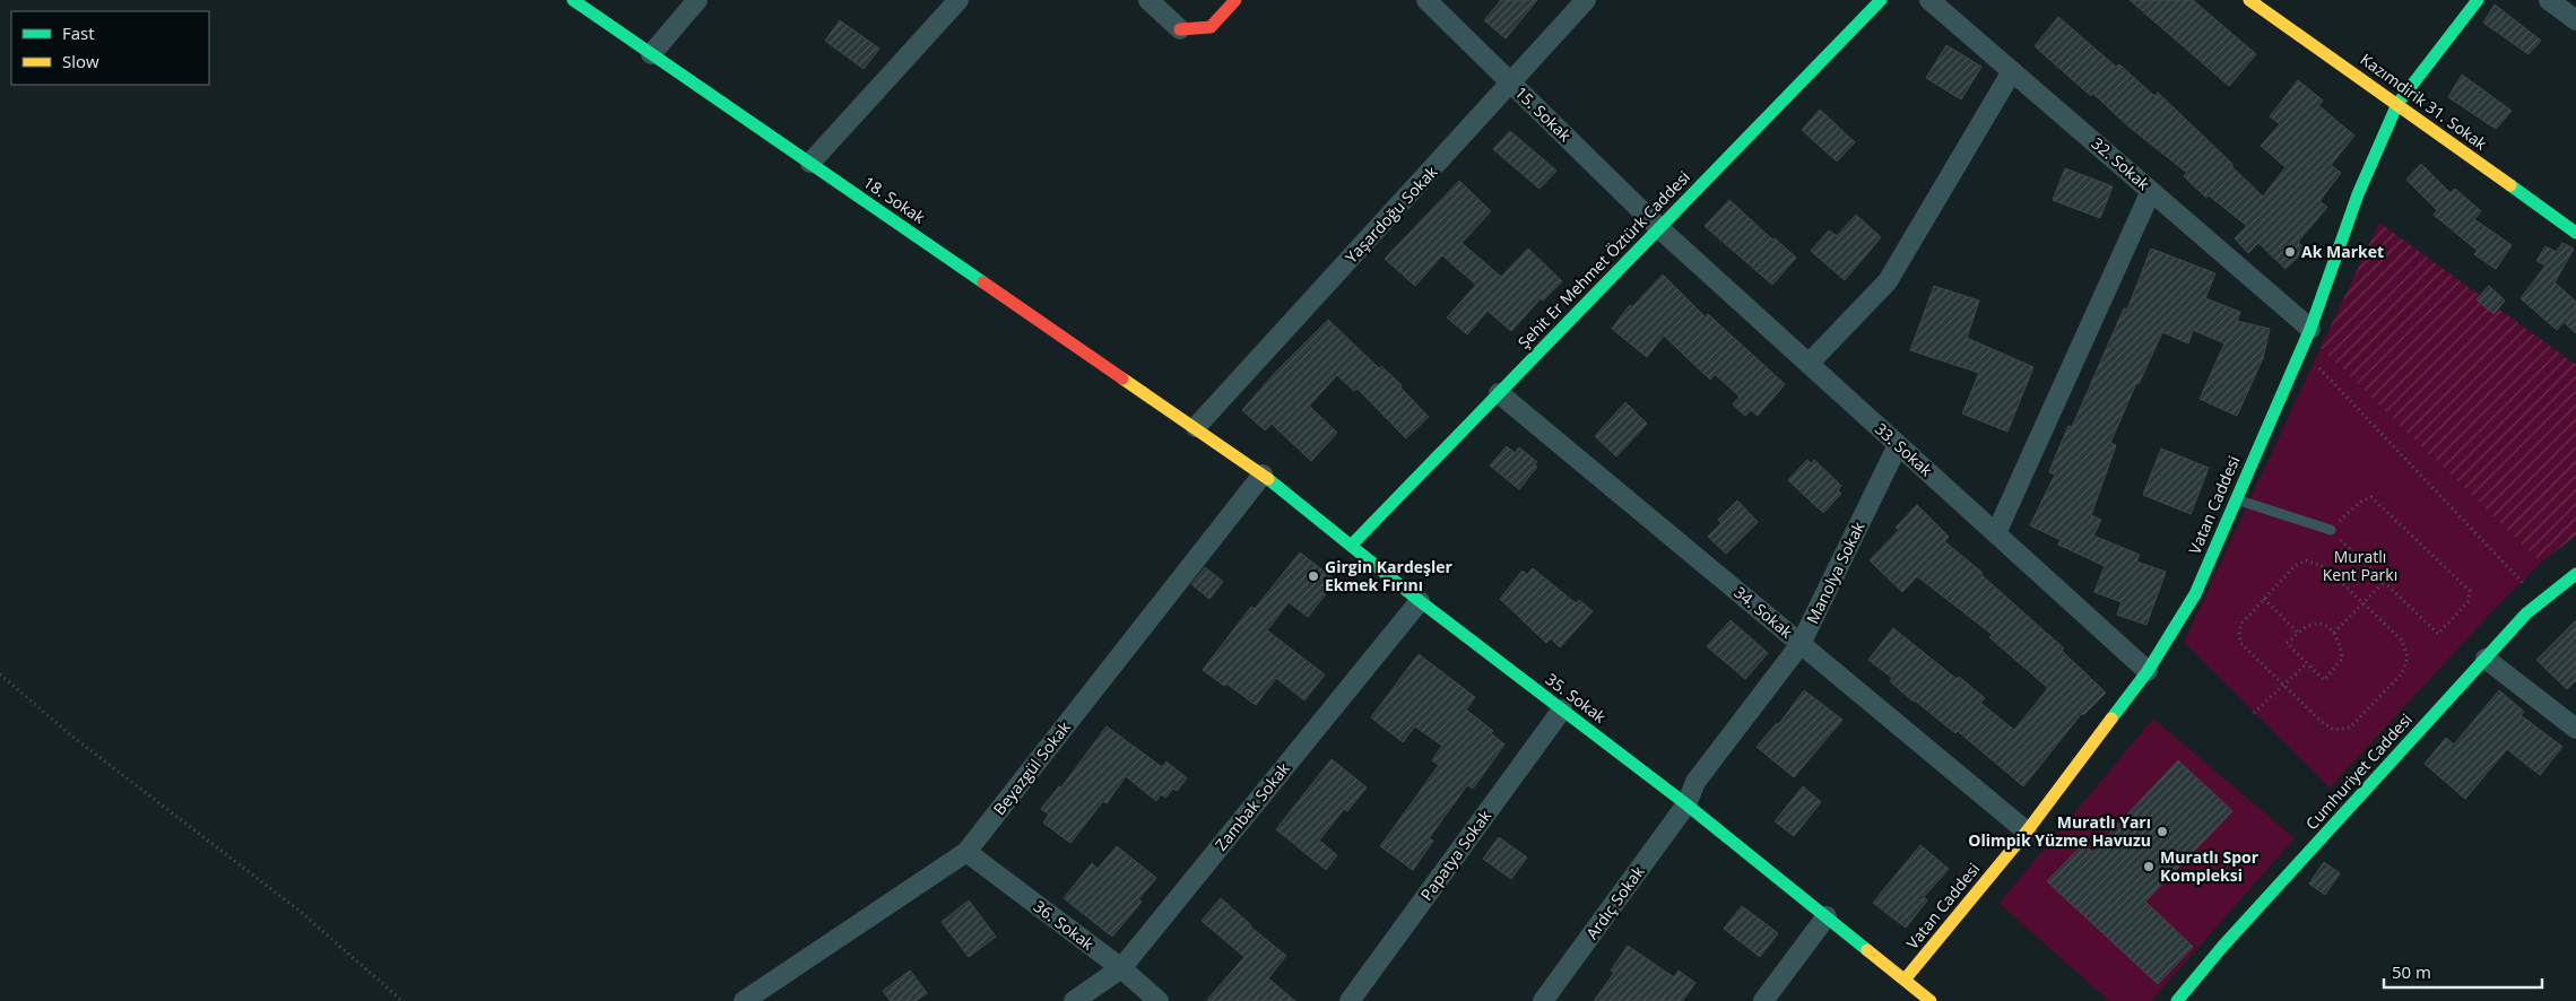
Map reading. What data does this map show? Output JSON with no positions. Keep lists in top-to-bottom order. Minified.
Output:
{"streets":{"street":["Kazımdirik 31. Sokak","15. Sokak","32. Sokak","18. Sokak","Yaşardoğu Sokak","Şehit Er Mehmet Öztürk Caddesi","33. Sokak","Vatan Caddesi","Manolya Sokak","34. Sokak","35. Sokak","Beyazgül Sokak","Cumhuriyet Caddesi","Zambak Sokak","Papatya Sokak","Ardıç Sokak","36. Sokak"]},"crossings":[["Kazımdirik 31. Sokak","Vatan Caddesi"],["15. Sokak","Yaşardoğu Sokak"],["15. Sokak","Şehit Er Mehmet Öztürk Caddesi"],["15. Sokak","33. Sokak"],["32. Sokak","Vatan Caddesi"],["18. Sokak","Yaşardoğu Sokak"],["18. Sokak","35. Sokak"],["Yaşardoğu Sokak","35. Sokak"],["Şehit Er Mehmet Öztürk Caddesi","33. Sokak"],["Şehit Er Mehmet Öztürk Caddesi","34. Sokak"],["Şehit Er Mehmet Öztürk Caddesi","35. Sokak"],["33. Sokak","Vatan Caddesi"],["33. Sokak","Manolya Sokak"],["Vatan Caddesi","34. Sokak"],["Vatan Caddesi","35. Sokak"],["Manolya Sokak","34. Sokak"],["Manolya Sokak","35. Sokak"],["Manolya Sokak","Ardıç Sokak"],["35. Sokak","Beyazgül Sokak"],["35. Sokak","Zambak Sokak"],["35. Sokak","Papatya Sokak"],["35. Sokak","Ardıç Sokak"],["Beyazgül Sokak","36. Sokak"],["Zambak Sokak","36. Sokak"]],"parks":["Muratlı Kent Parkı"],"places":["Ak Market","Girgin Kardeşler Ekmek Fırını","Muratlı Yarı Olimpik Yüzme Havuzu","Muratlı Spor Kompleksi"],"legend":["Fast","Slow"],"scale_bar":"50 m"}
